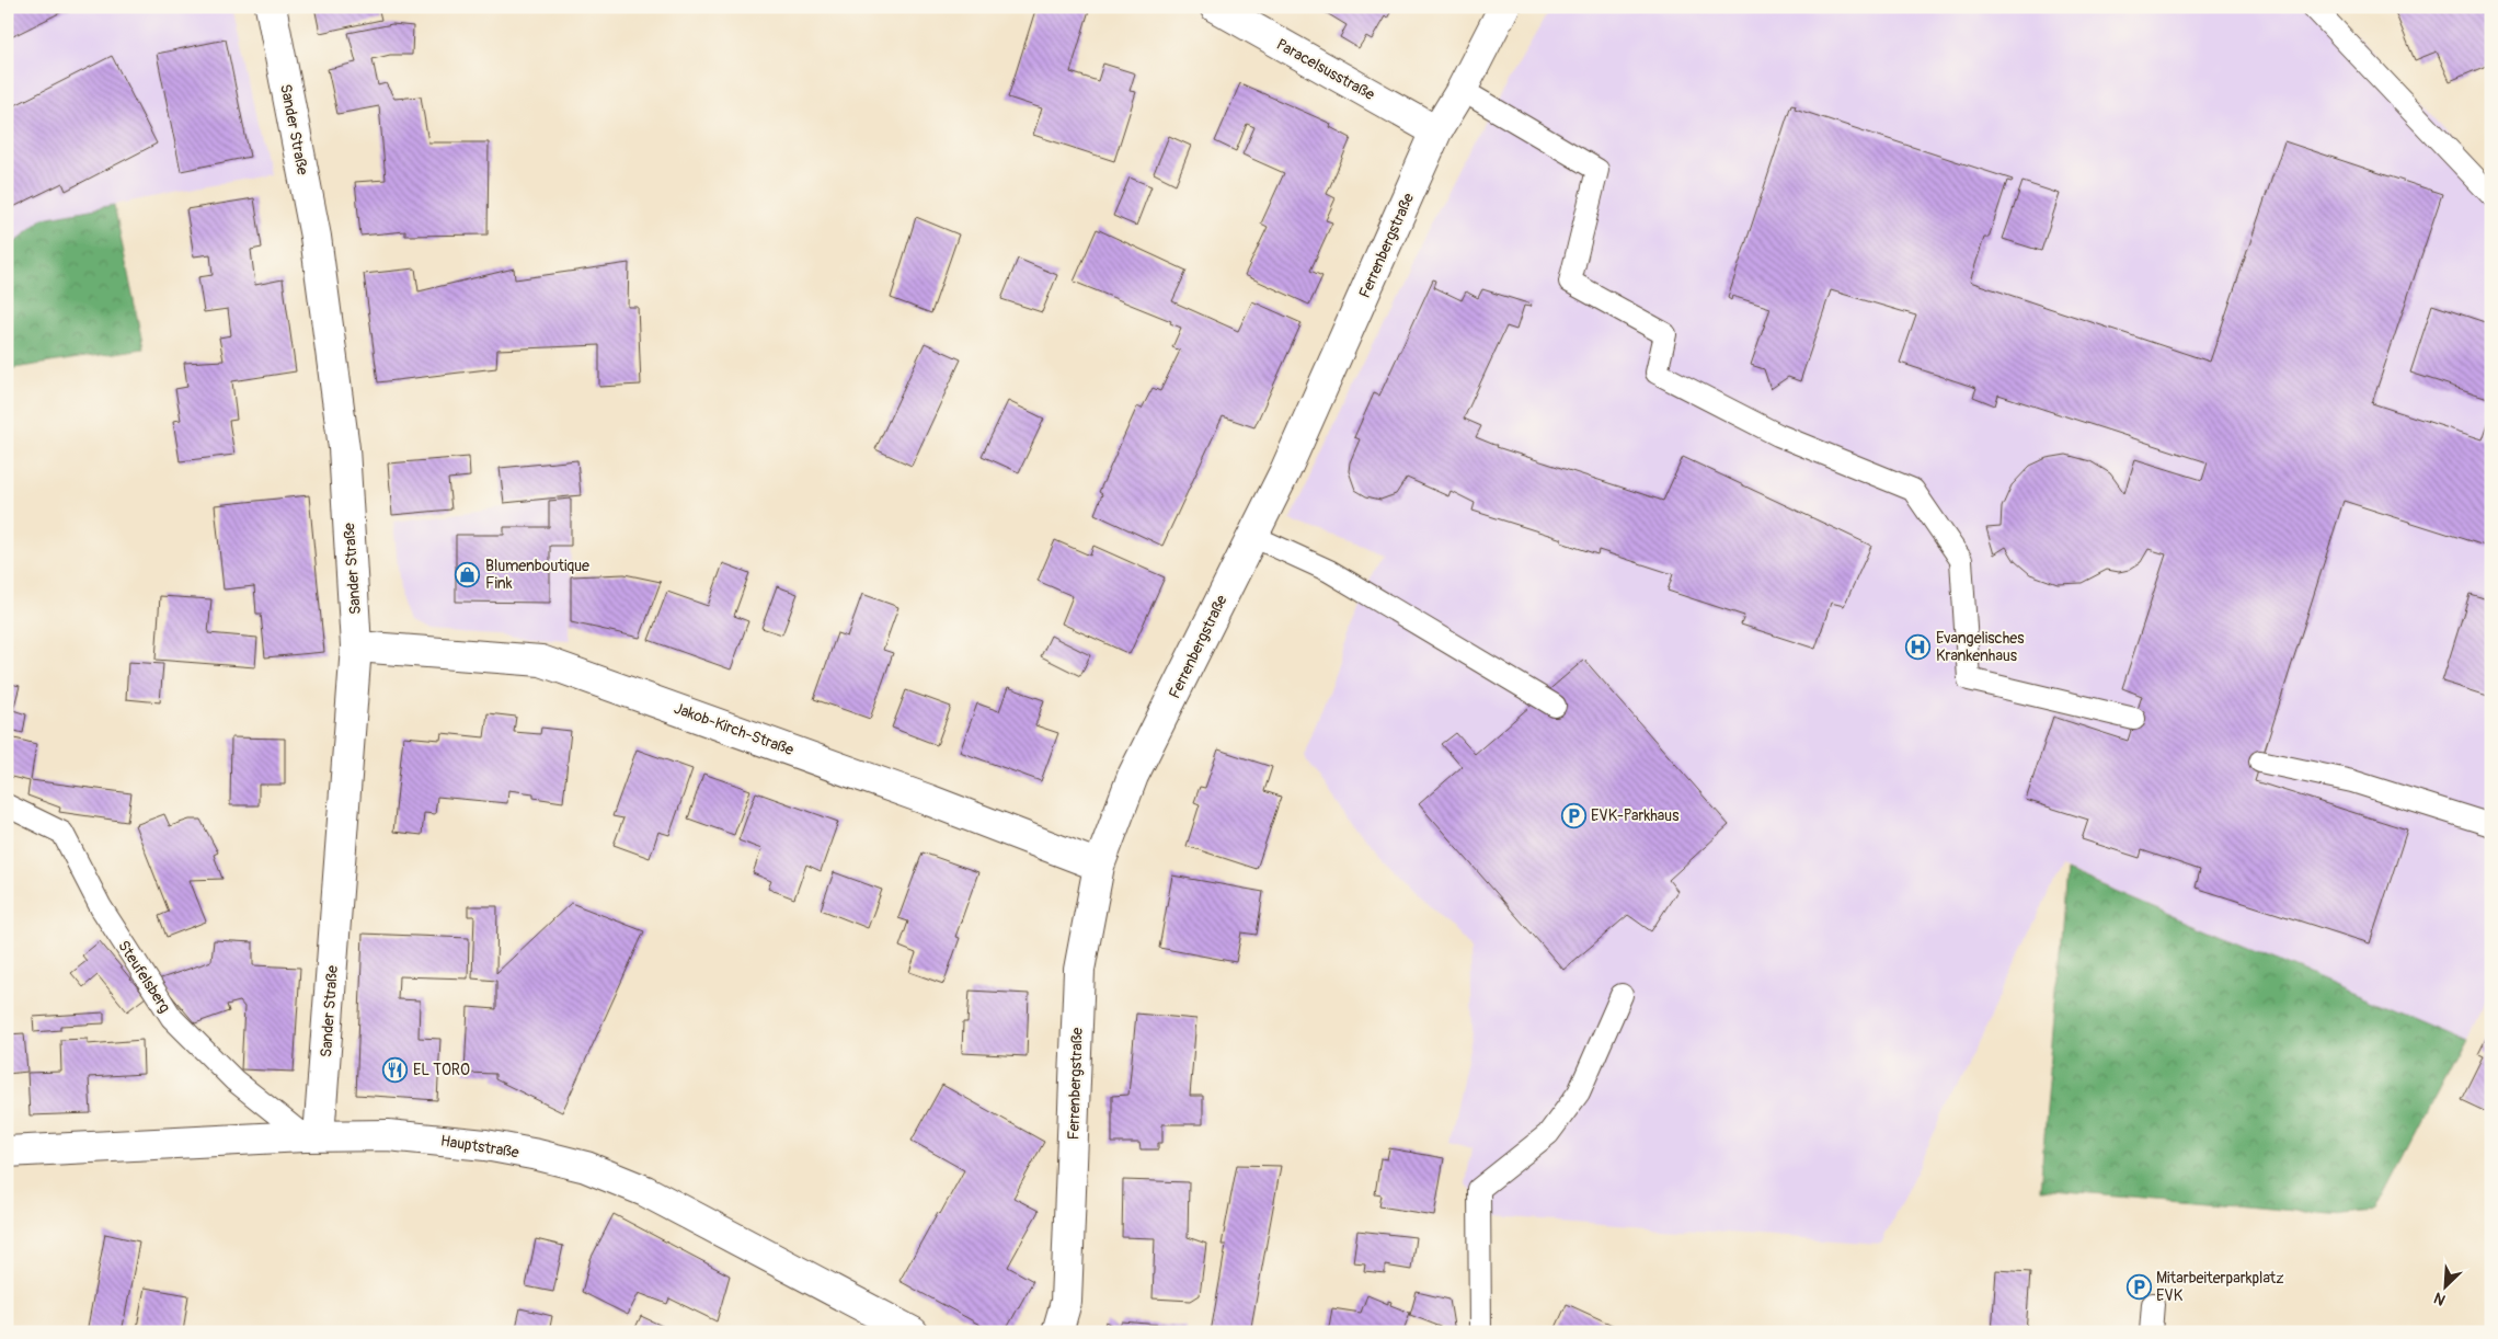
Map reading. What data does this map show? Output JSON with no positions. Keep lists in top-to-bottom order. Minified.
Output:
{"streets":{"street":["Paracelsusstraße","Sander Straße","Ferrenbergstraße","Jakob-Kirch-Straße","Hauptstraße"],"lane":["Steufelsberg"]},"crossings":[["Paracelsusstraße","Ferrenbergstraße"],["Sander Straße","Jakob-Kirch-Straße"],["Sander Straße","Steufelsberg"],["Sander Straße","Hauptstraße"],["Ferrenbergstraße","Jakob-Kirch-Straße"],["Steufelsberg","Hauptstraße"]],"places":{"shop":["Blumenboutique Fink"],"hospital":["Evangelisches Krankenhaus"],"parking":["EVK-Parkhaus","Mitarbeiterparkplatz EVK"],"restaurant":["EL TORO"]},"north":"bottom left"}
